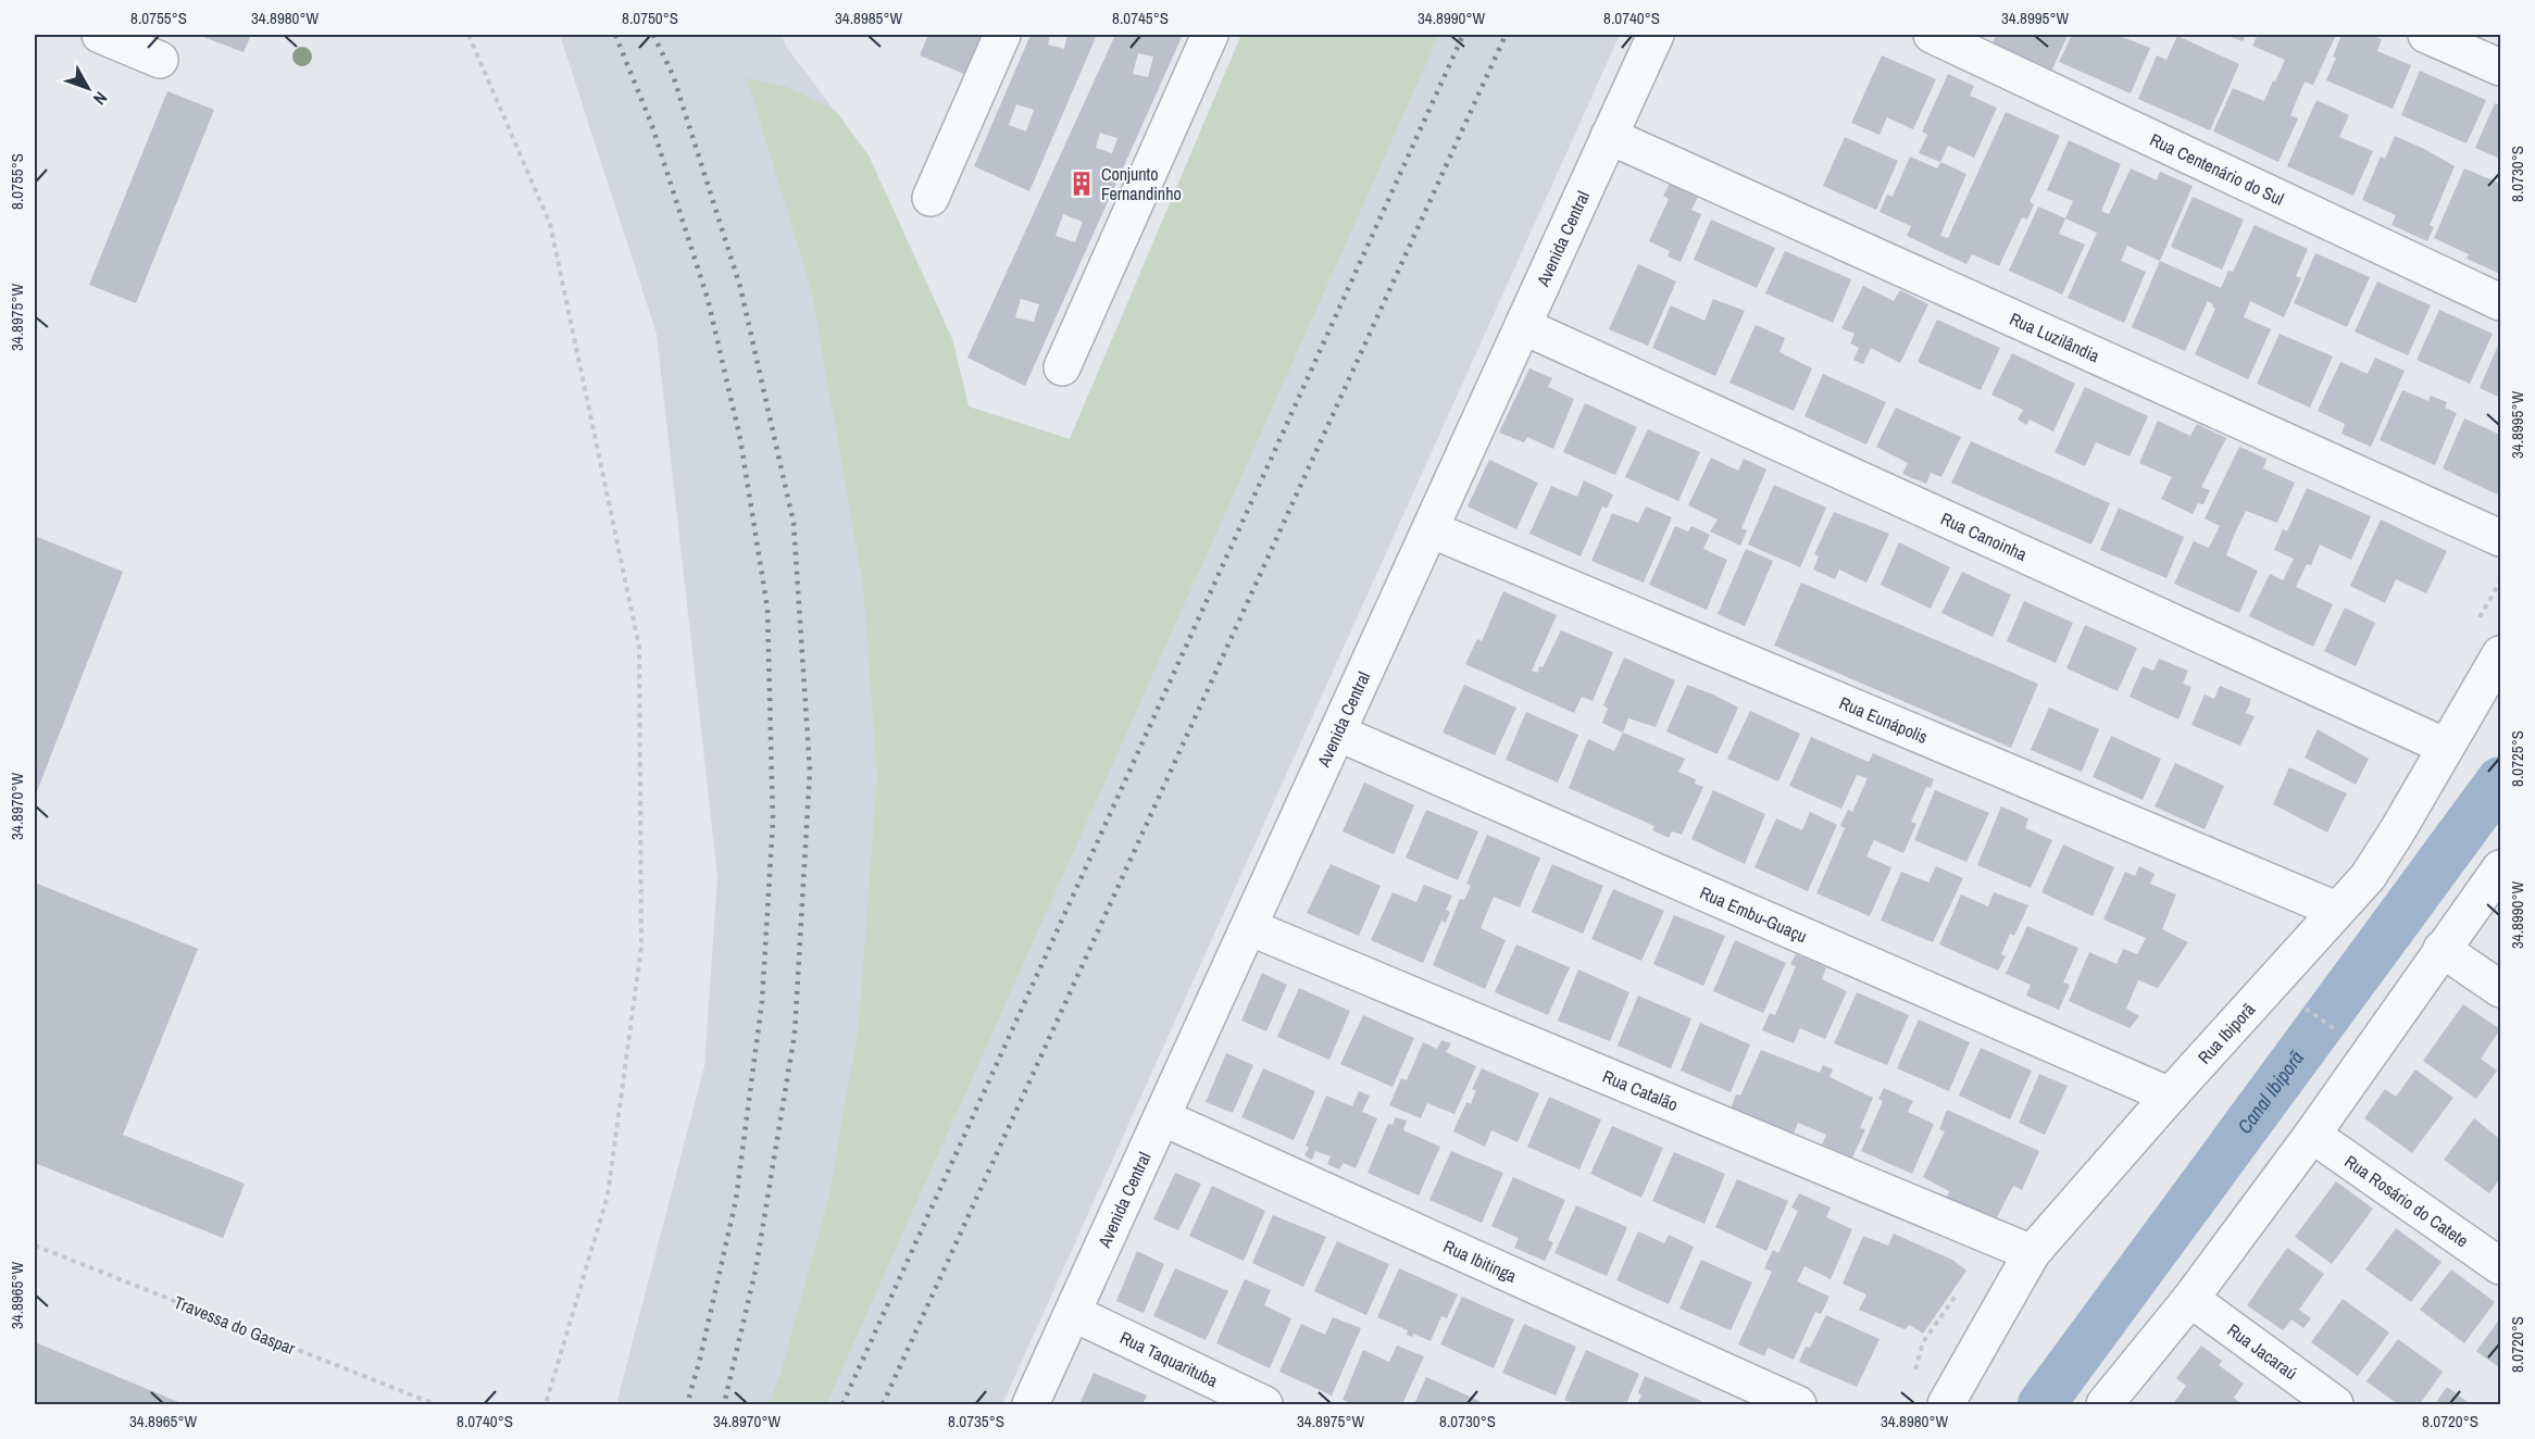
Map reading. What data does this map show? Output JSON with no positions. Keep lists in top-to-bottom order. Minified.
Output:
{"streets":{"street":["Rua Centenário do Sul","Avenida Central","Rua Luzilândia","Rua Canoinha","Rua Eunápolis","Rua Embu-Guaçu","Rua Ibiporã","Rua Catalão","Rua Rosário do Catete","Rua Ibitinga","Rua Jacaraú","Rua Taquarituba"],"path":["Travessa do Gaspar"]},"crossings":[["Avenida Central","Rua Luzilândia"],["Avenida Central","Rua Canoinha"],["Avenida Central","Rua Eunápolis"],["Avenida Central","Rua Embu-Guaçu"],["Avenida Central","Rua Catalão"],["Avenida Central","Rua Ibitinga"],["Avenida Central","Rua Taquarituba"],["Rua Canoinha","Rua Ibiporã"],["Rua Eunápolis","Rua Ibiporã"],["Rua Embu-Guaçu","Rua Ibiporã"],["Rua Ibiporã","Rua Catalão"]],"water":["Canal Ibiporã"],"places":{"building":["Conjunto Fernandinho"]},"north":"bottom right","coordinates":["8.0755°S","34.8980°W","8.0750°S","34.8985°W","8.0745°S","34.8990°W","8.0740°S","34.8995°W","8.0730°S","34.8975°W","8.0725°S","34.8970°W","34.8965°W","8.0720°S","8.0735°S"]}
